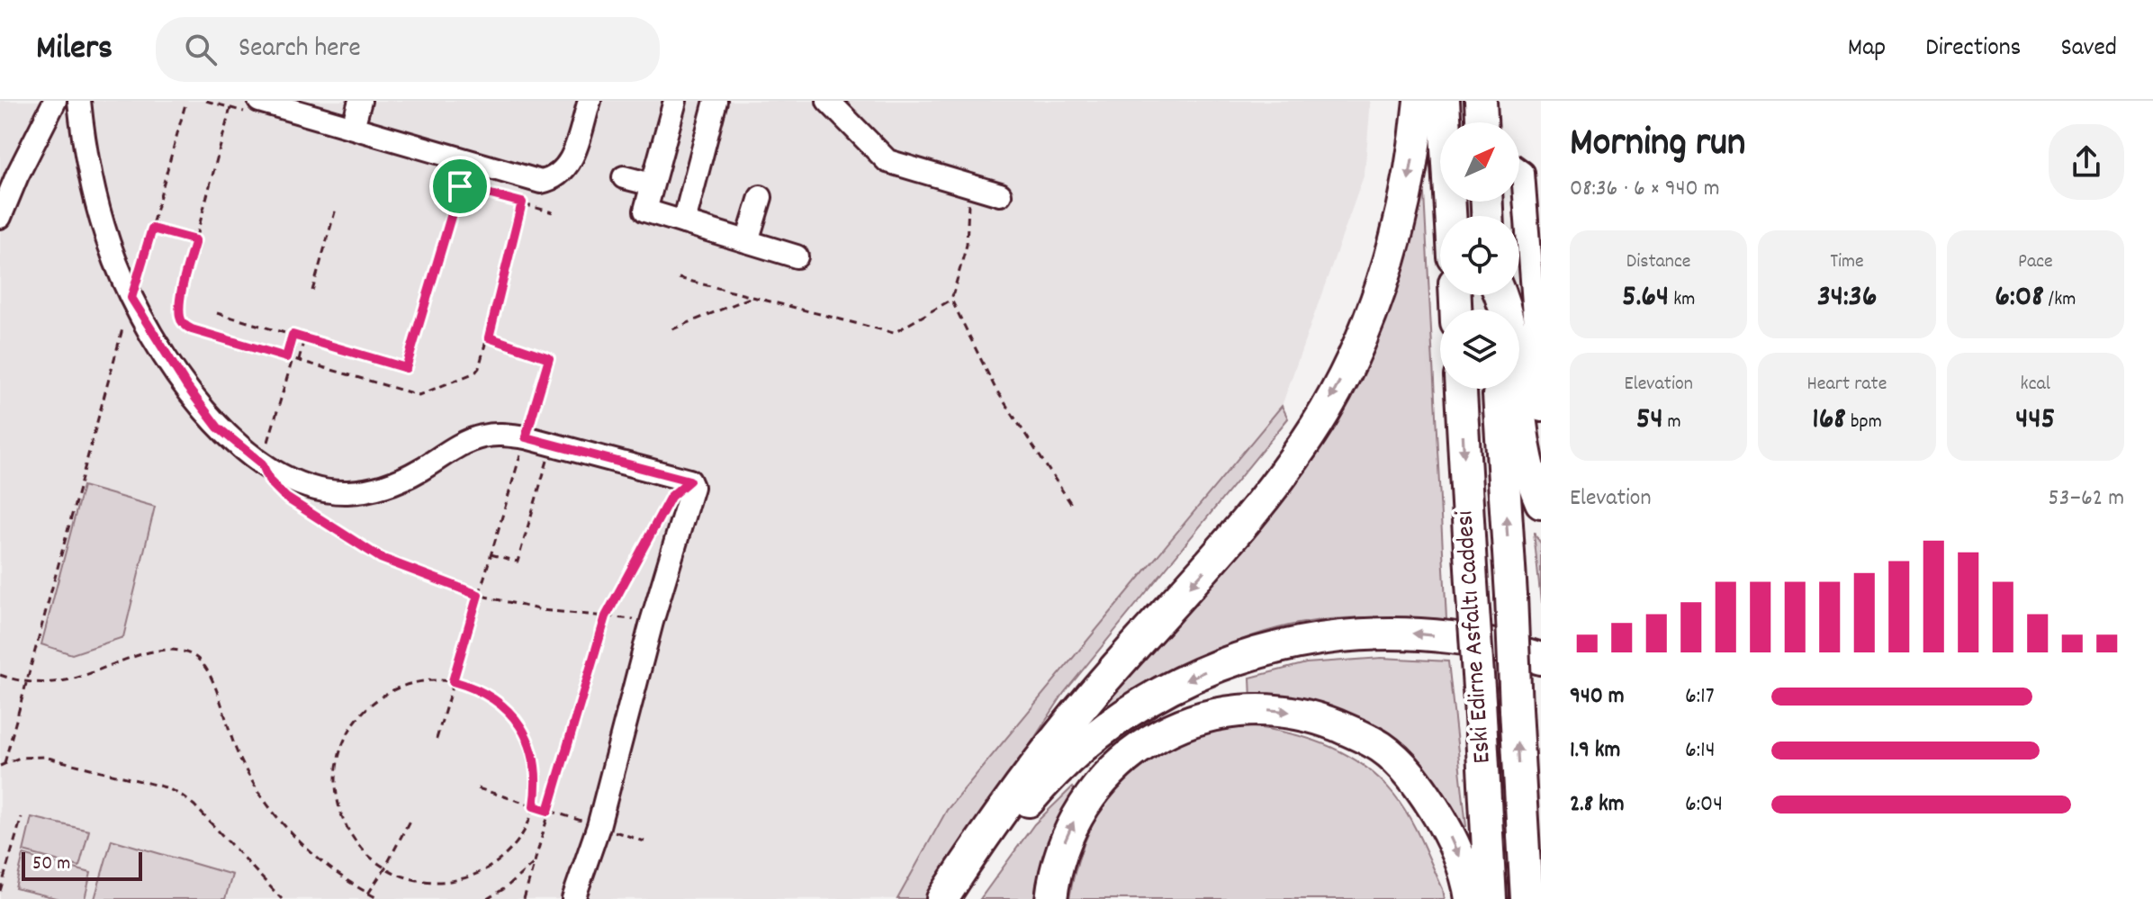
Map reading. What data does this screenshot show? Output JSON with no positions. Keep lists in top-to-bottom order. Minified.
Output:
{"streets":{"highway":["Eski Edirne Asfaltı Caddesi"]},"scale_bar":"50 m","north":"top right","page":{"header":"Milers","search":"Search here","nav":["Map","Directions","Saved"],"heading":["Morning run","08:36 · 6 × 940 m"],"stats":[["Distance","5.64 km"],["Time","34:36"],["Pace","6:08 /km"],["Elevation","54 m"],["Heart rate","168 bpm"],["kcal","445"]],"chart":["Elevation","53–62 m"],"list":[{"name":"940 m","note":"6:17"},{"name":"1.9 km","note":"6:14"},{"name":"2.8 km","note":"6:04"}],"scale":"50 m"}}
